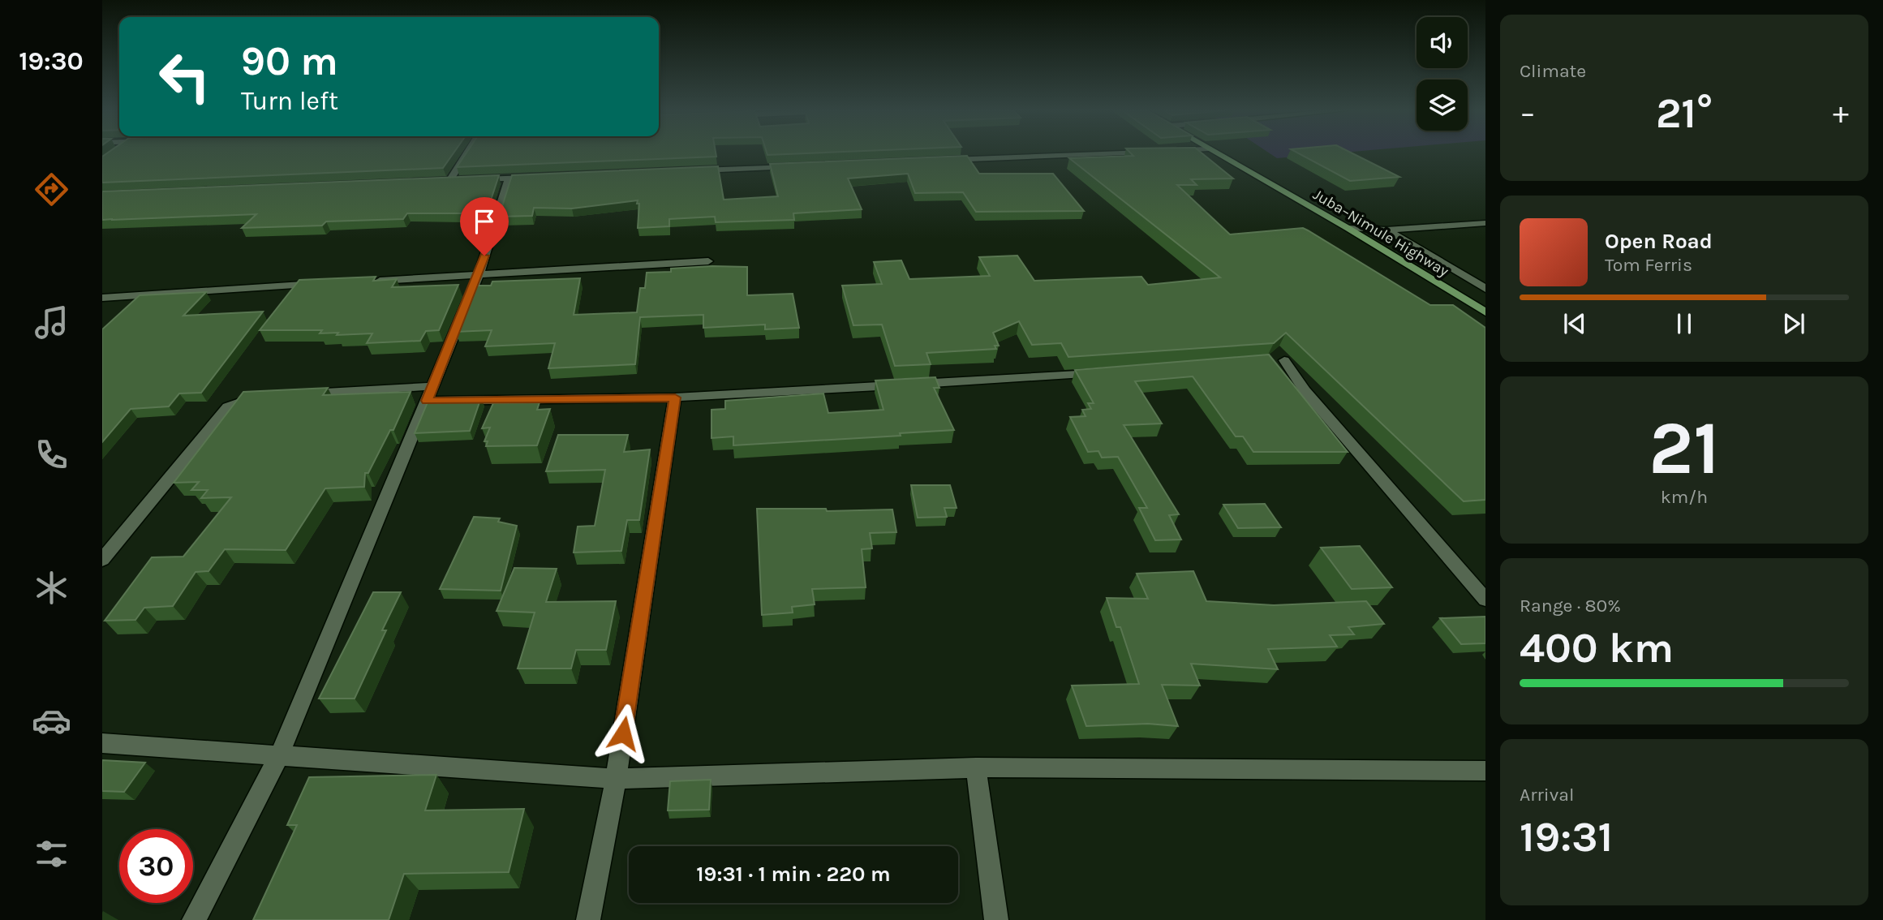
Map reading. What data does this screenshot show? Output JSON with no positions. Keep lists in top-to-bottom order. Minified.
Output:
{"streets":{"main road":["Juba–Nimule Highway"]},"page":{"tabs":"19:30","tile":["Climate",["21","km/h"],["Range · 80%","400 km"],["Arrival","19:31"]],"turn":["90 m","Turn left"],"heat":["−","21°","+"],"song":["Open Road","Tom Ferris"],"limit":"30","trip":"19:31 · 1 min · 220 m"}}
